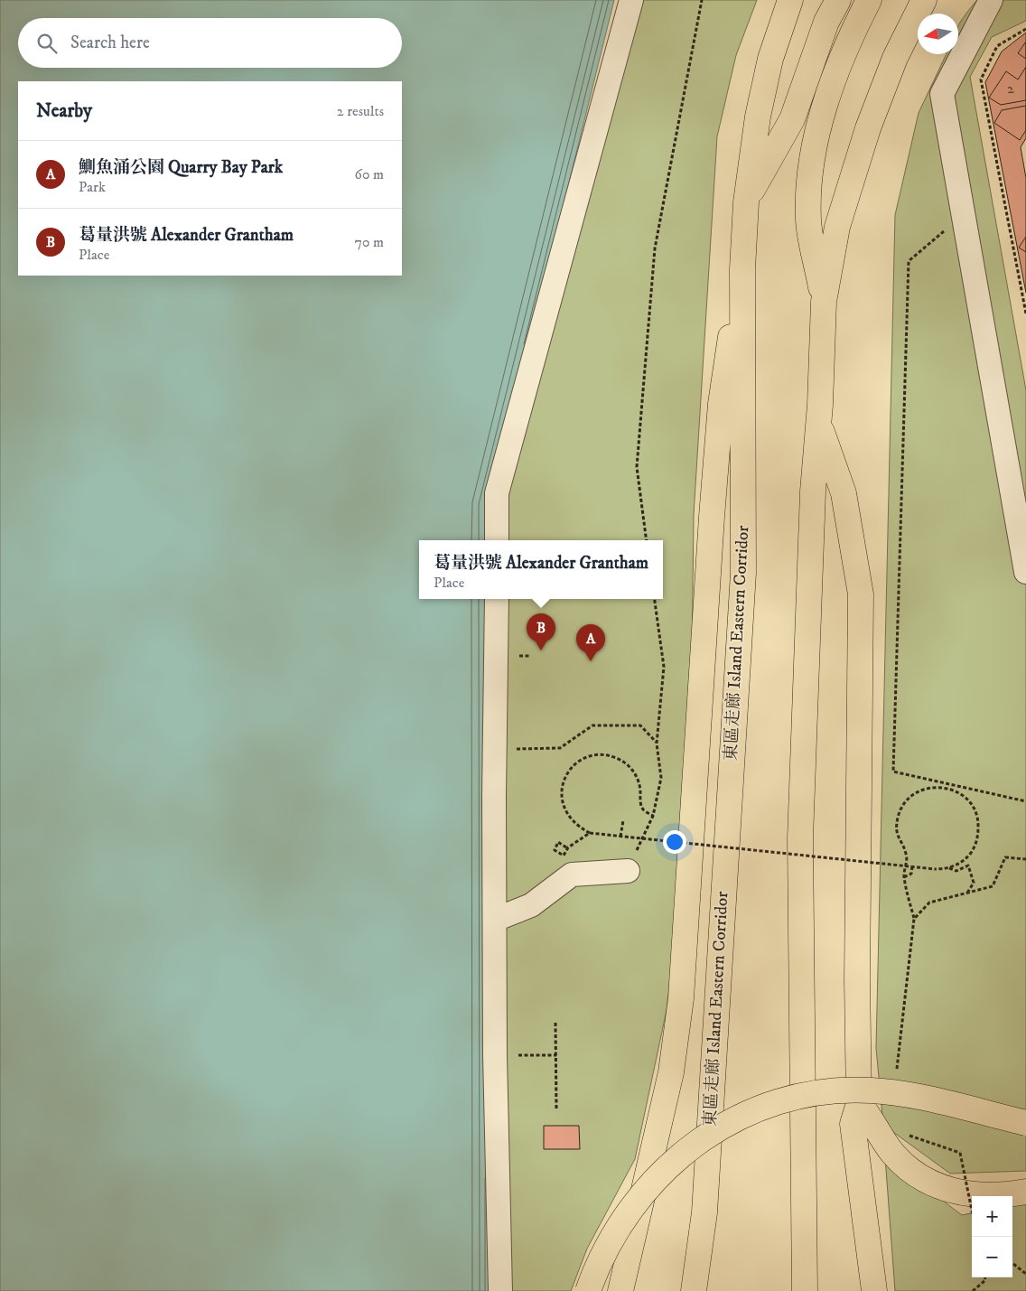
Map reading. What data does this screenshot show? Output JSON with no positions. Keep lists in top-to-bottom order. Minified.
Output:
{"streets":{"highway":["東區走廊 Island Eastern Corridor"]},"house_numbers":["2"],"north":"left","page":{"search":"Search here","heading":["Nearby","2 results"],"list":[{"mark":"A","name":"鰂魚涌公園 Quarry Bay Park","note":"Park","value":"60 m"},{"mark":"B","name":"葛量洪號 Alexander Grantham","note":"Place","value":"70 m"}],"popup":["葛量洪號 Alexander Grantham","Place"],"pins":["B","A"],"map_buttons":["+","−"]}}
